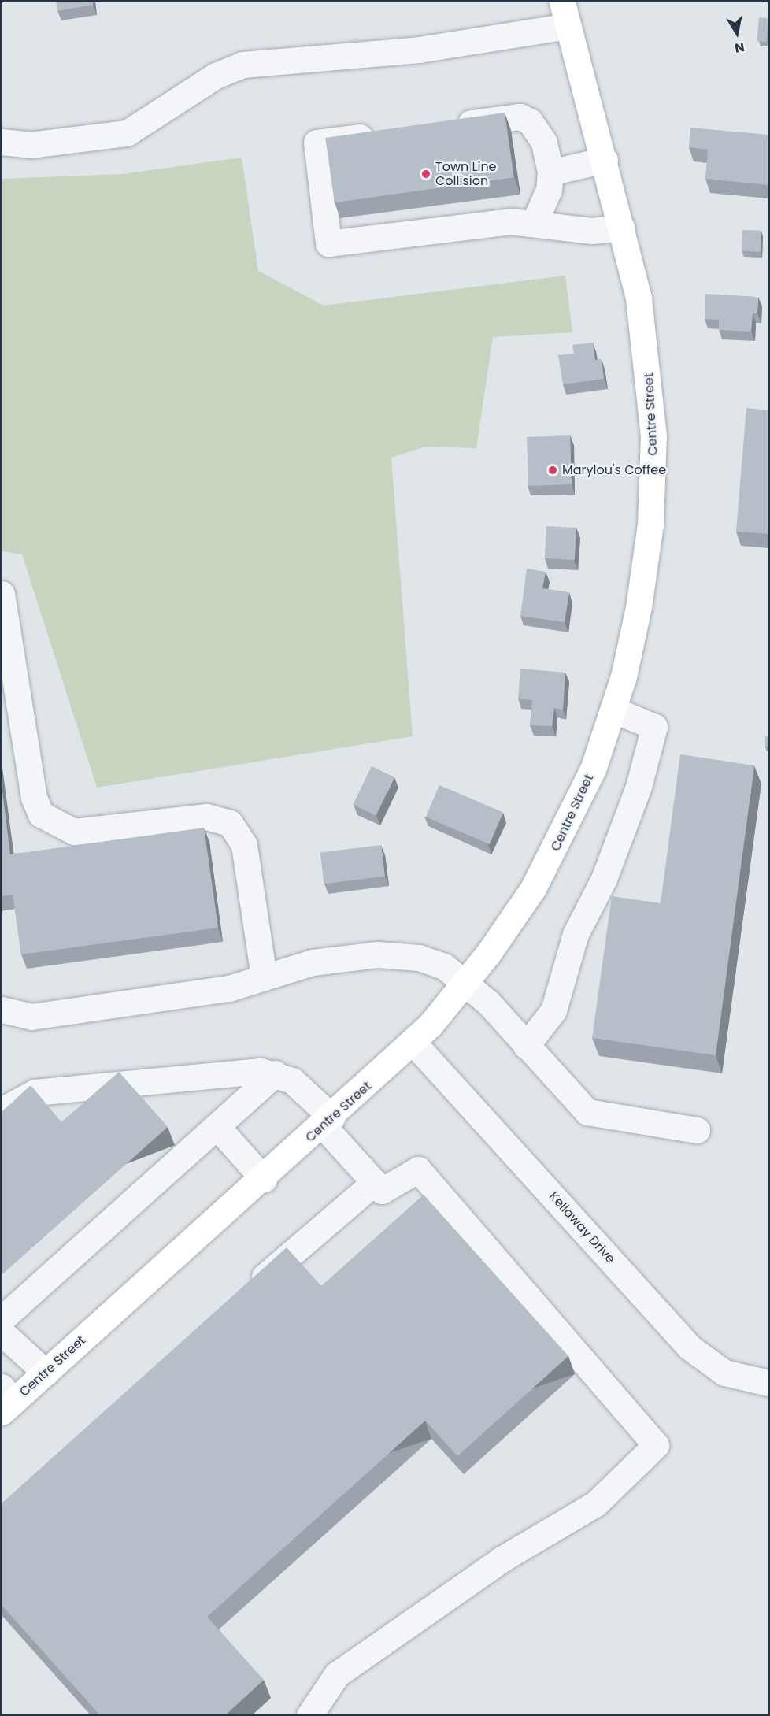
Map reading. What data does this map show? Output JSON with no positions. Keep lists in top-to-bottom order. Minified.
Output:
{"streets":{"main road":["Centre Street"],"street":["Kellaway Drive"]},"crossings":[["Centre Street","Kellaway Drive"]],"places":["Town Line Collision","Marylou's Coffee"],"north":"bottom"}
